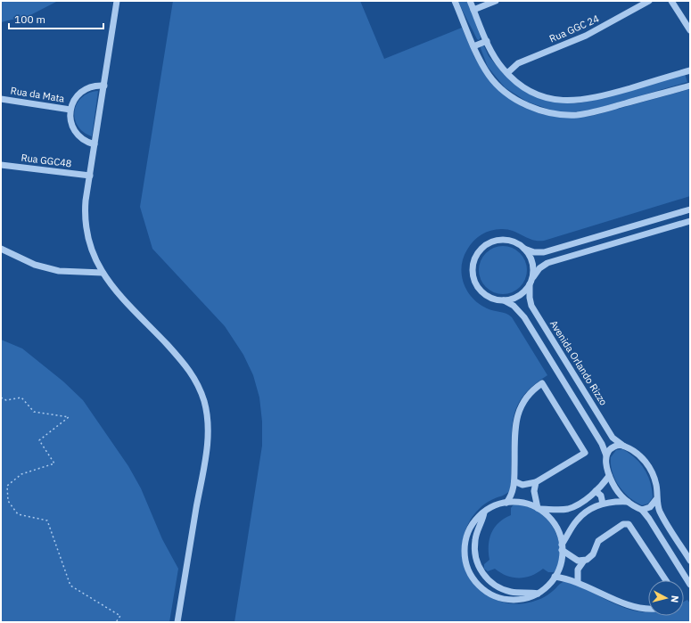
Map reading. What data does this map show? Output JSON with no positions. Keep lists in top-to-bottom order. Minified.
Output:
{"streets":{"street":["Rua GGC 24","Rua da Mata","Rua GGC48","Avenida Orlando Rizzo"]},"scale_bar":"100 m","north":"right"}
